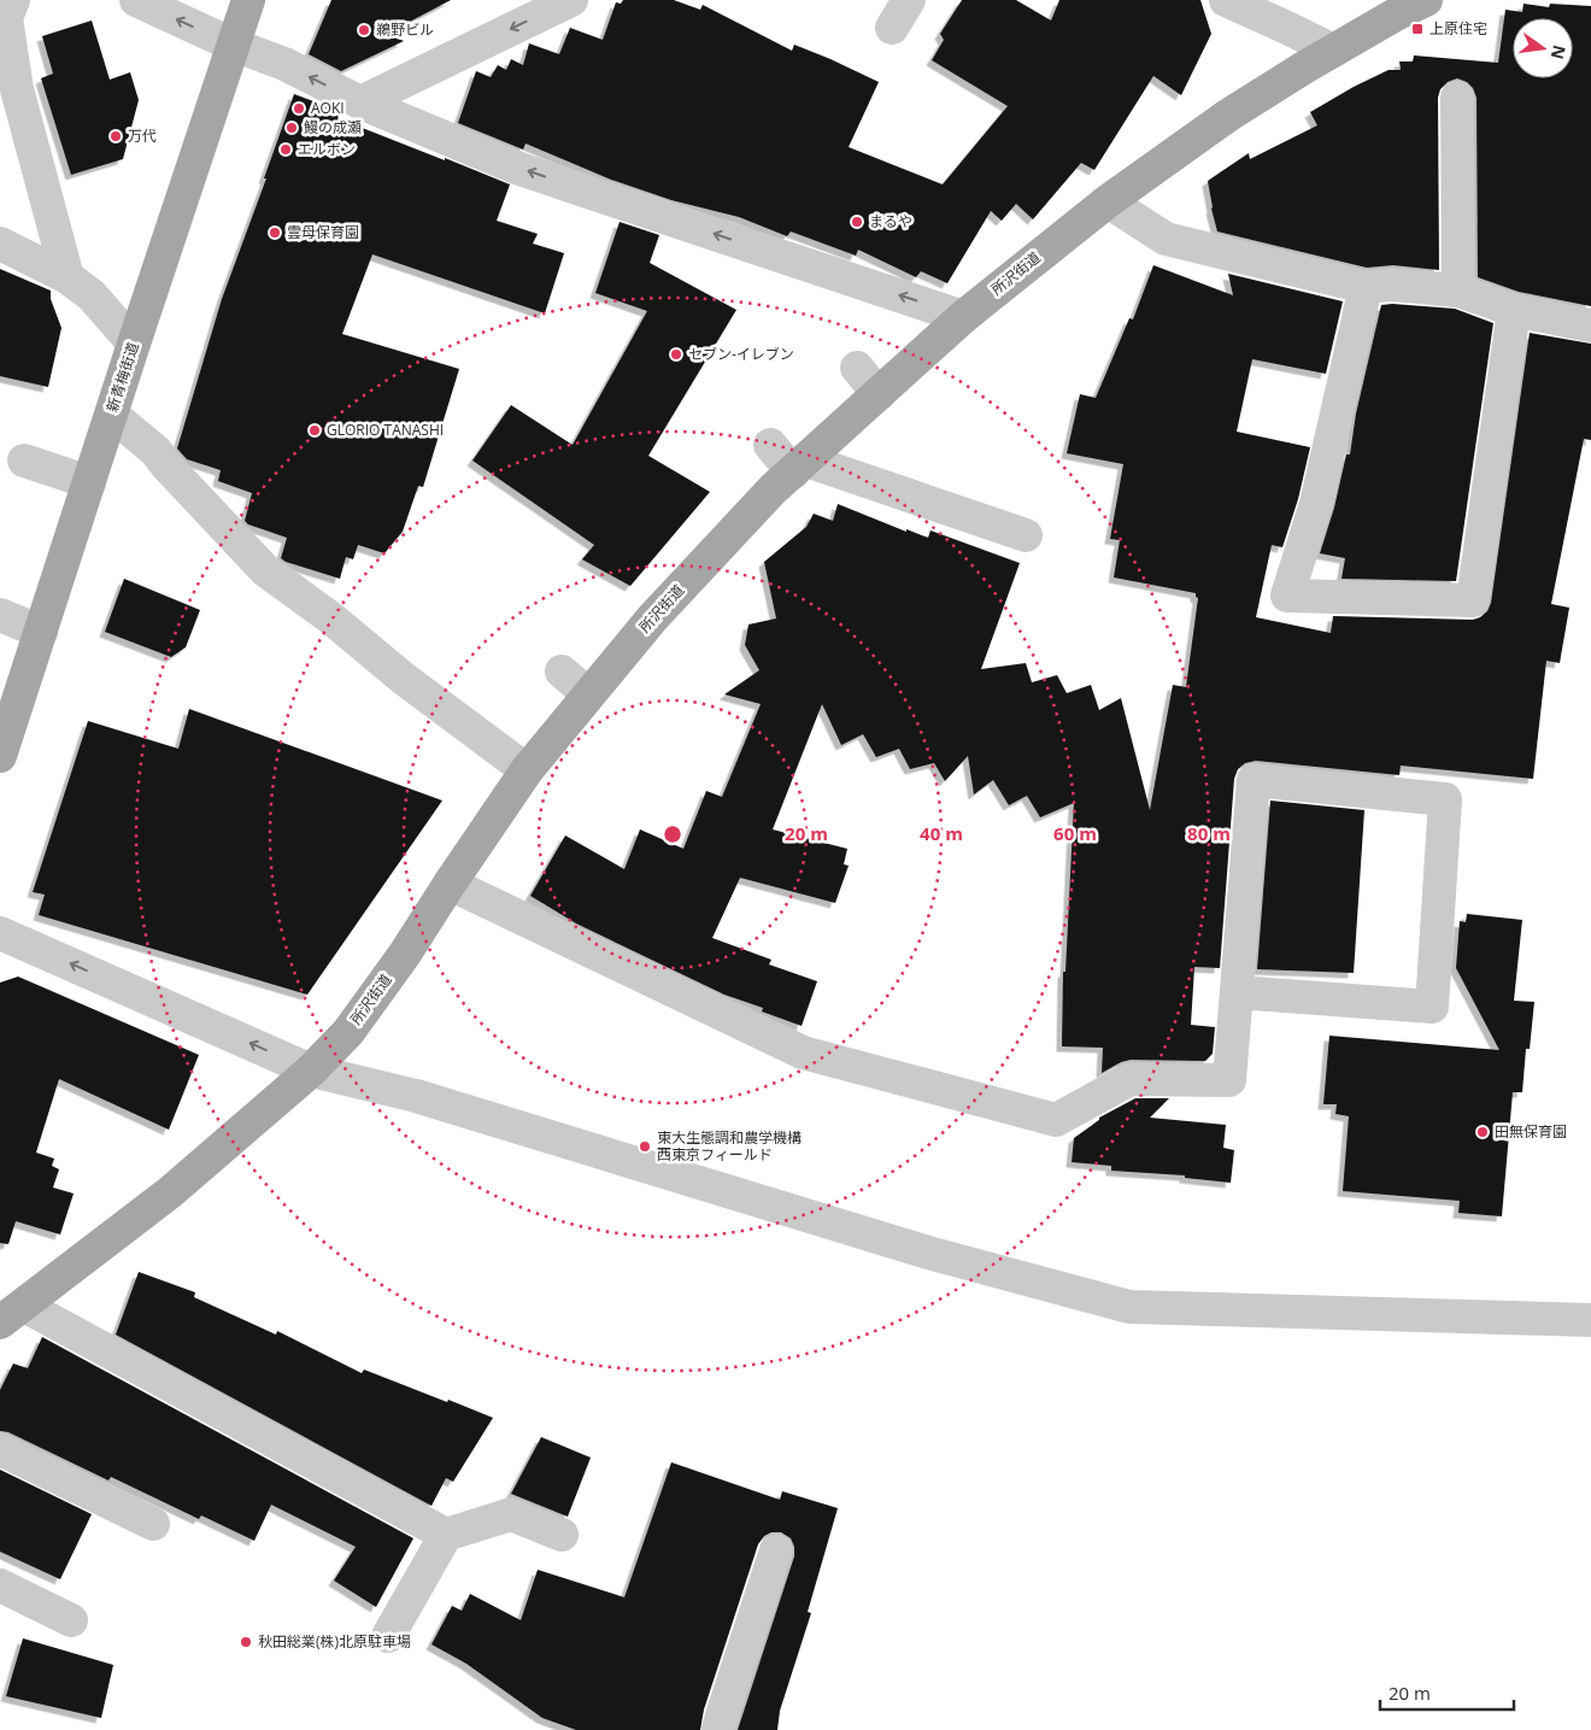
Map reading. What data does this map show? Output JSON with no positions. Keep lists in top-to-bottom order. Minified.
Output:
{"streets":{"main road":["所沢街道","新青梅街道"]},"places":{"transit":["上原住宅"],"other":["鵜野ビル","AOKI","鰻の成瀬","万代","エルボン","まるや","雲母保育園","セブン-イレブン","GLORIO TANASHI","田無保育園","東大生態調和農学機構 西東京フィールド","秋田総業(株)北原駐車場"]},"scale_bar":"20 m","north":"right","rings":["20 m","40 m","60 m","80 m"]}
